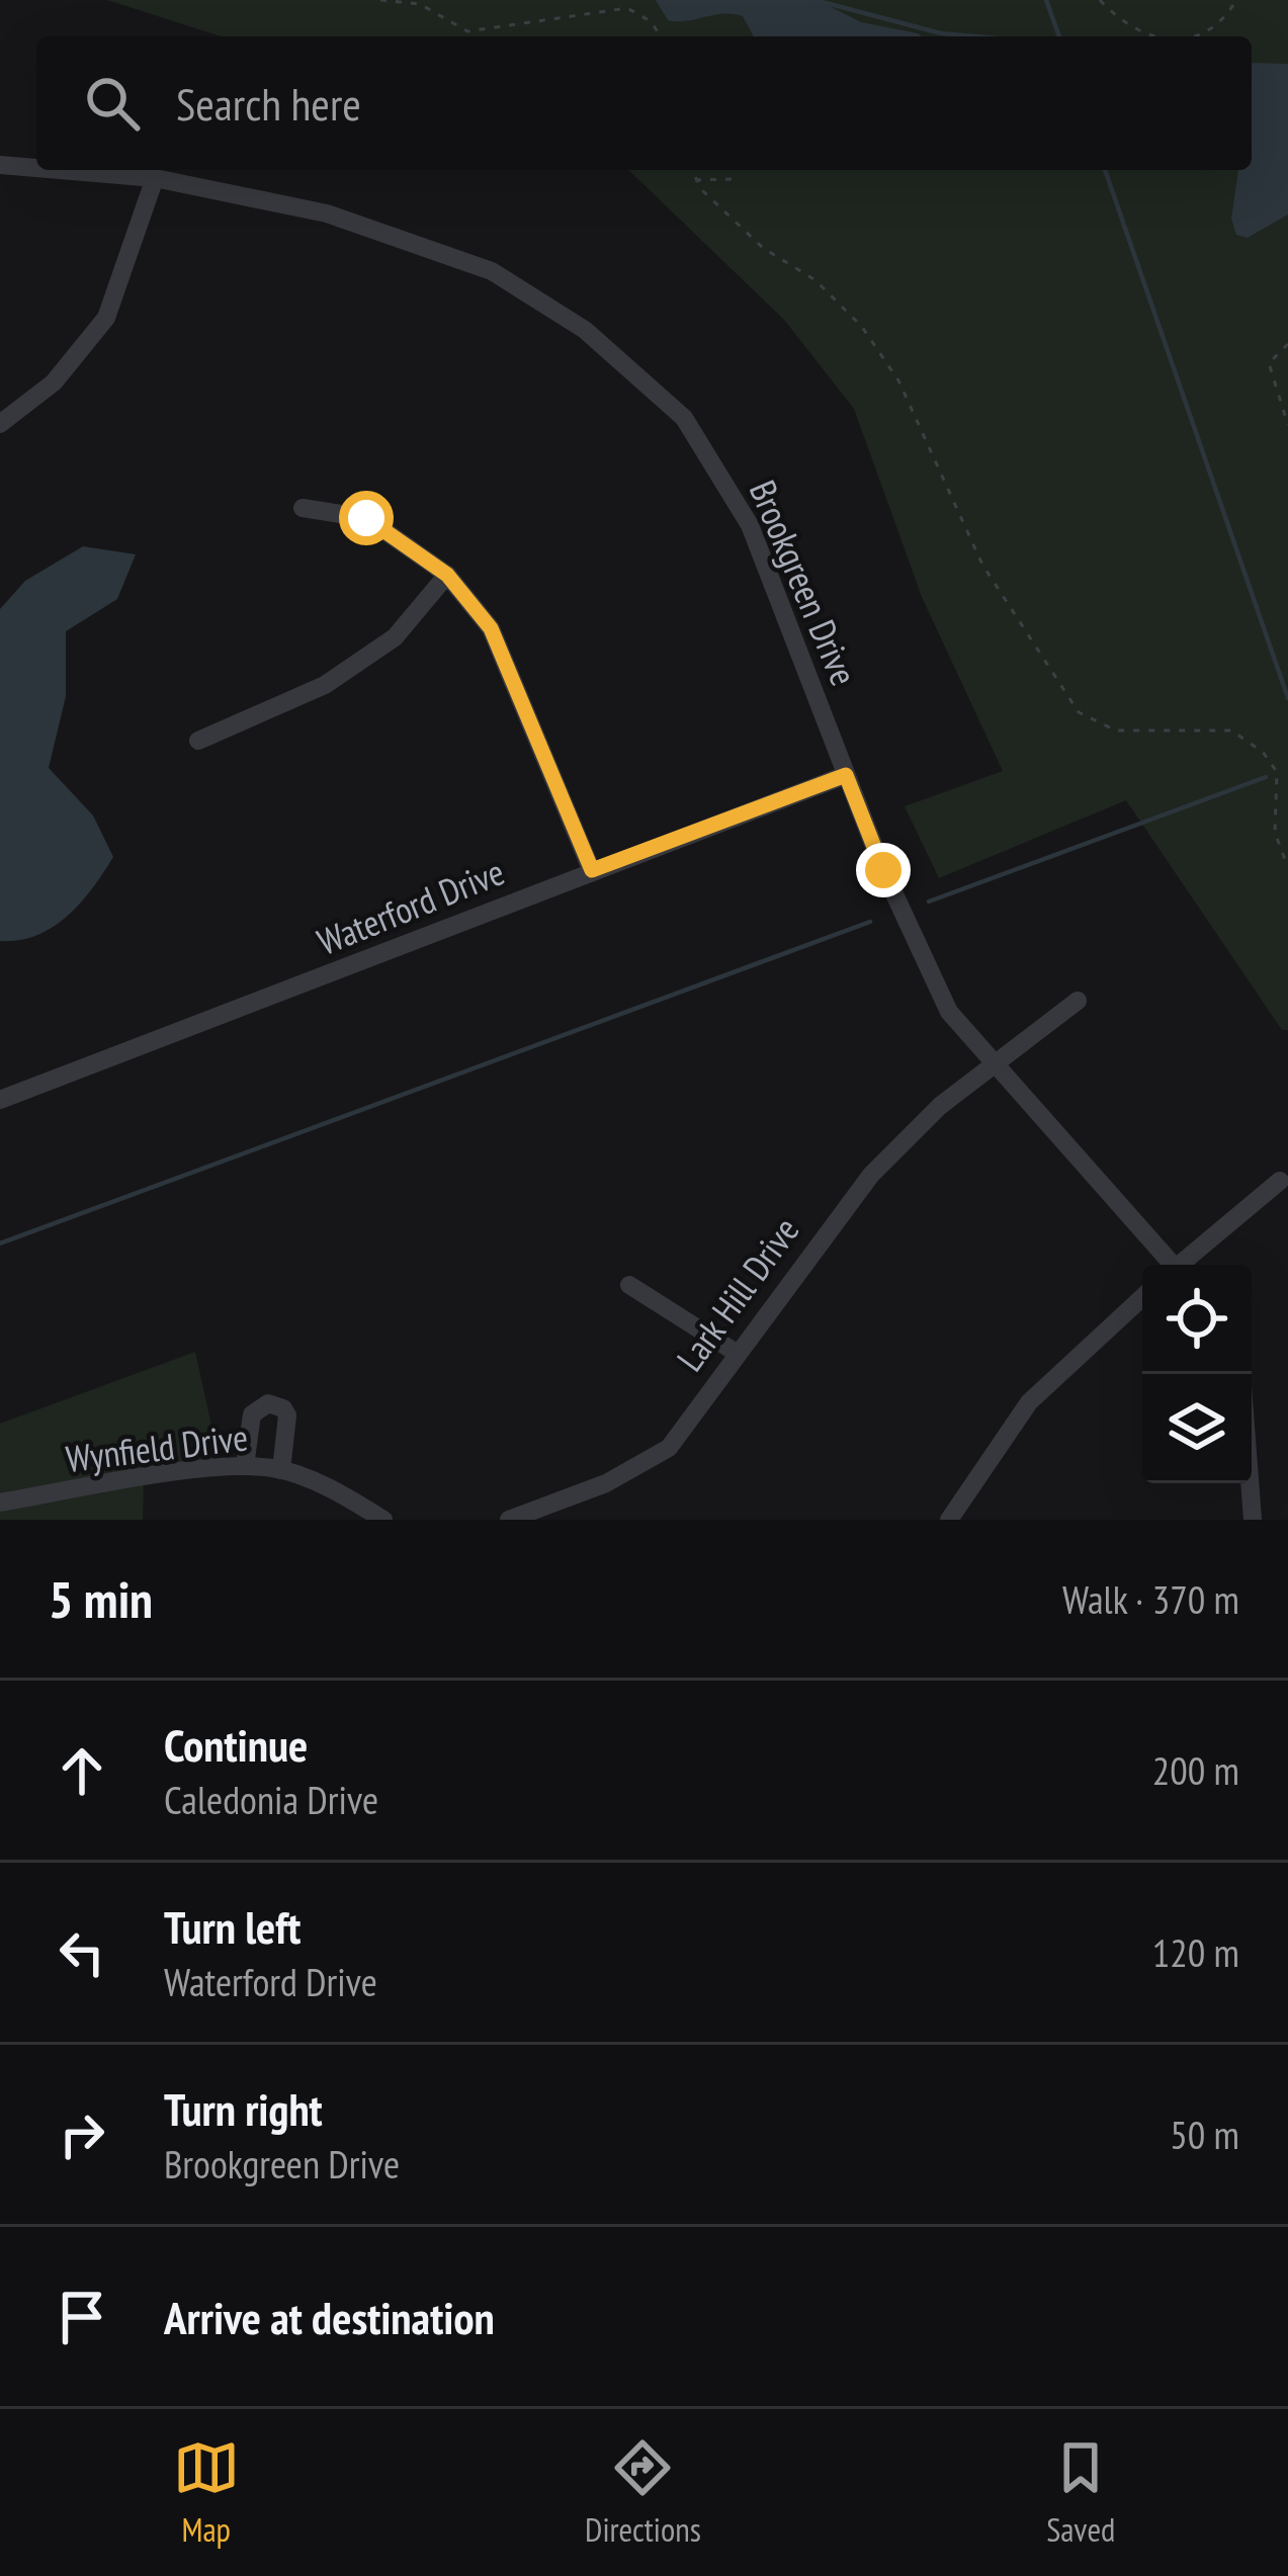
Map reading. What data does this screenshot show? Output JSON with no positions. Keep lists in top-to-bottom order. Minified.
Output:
{"streets":{"street":["Brookgreen Drive","Waterford Drive","Lark Hill Drive","Wynfield Drive"]},"crossings":[["Brookgreen Drive","Waterford Drive"],["Brookgreen Drive","Lark Hill Drive"]],"page":{"search":"Search here","heading":["5 min","Walk · 370 m"],"list":[["Continue","Caledonia Drive","200 m"],["Turn left","Waterford Drive","120 m"],["Turn right","Brookgreen Drive","50 m"],"Arrive at destination"],"nav":["Map","Directions","Saved"]}}
